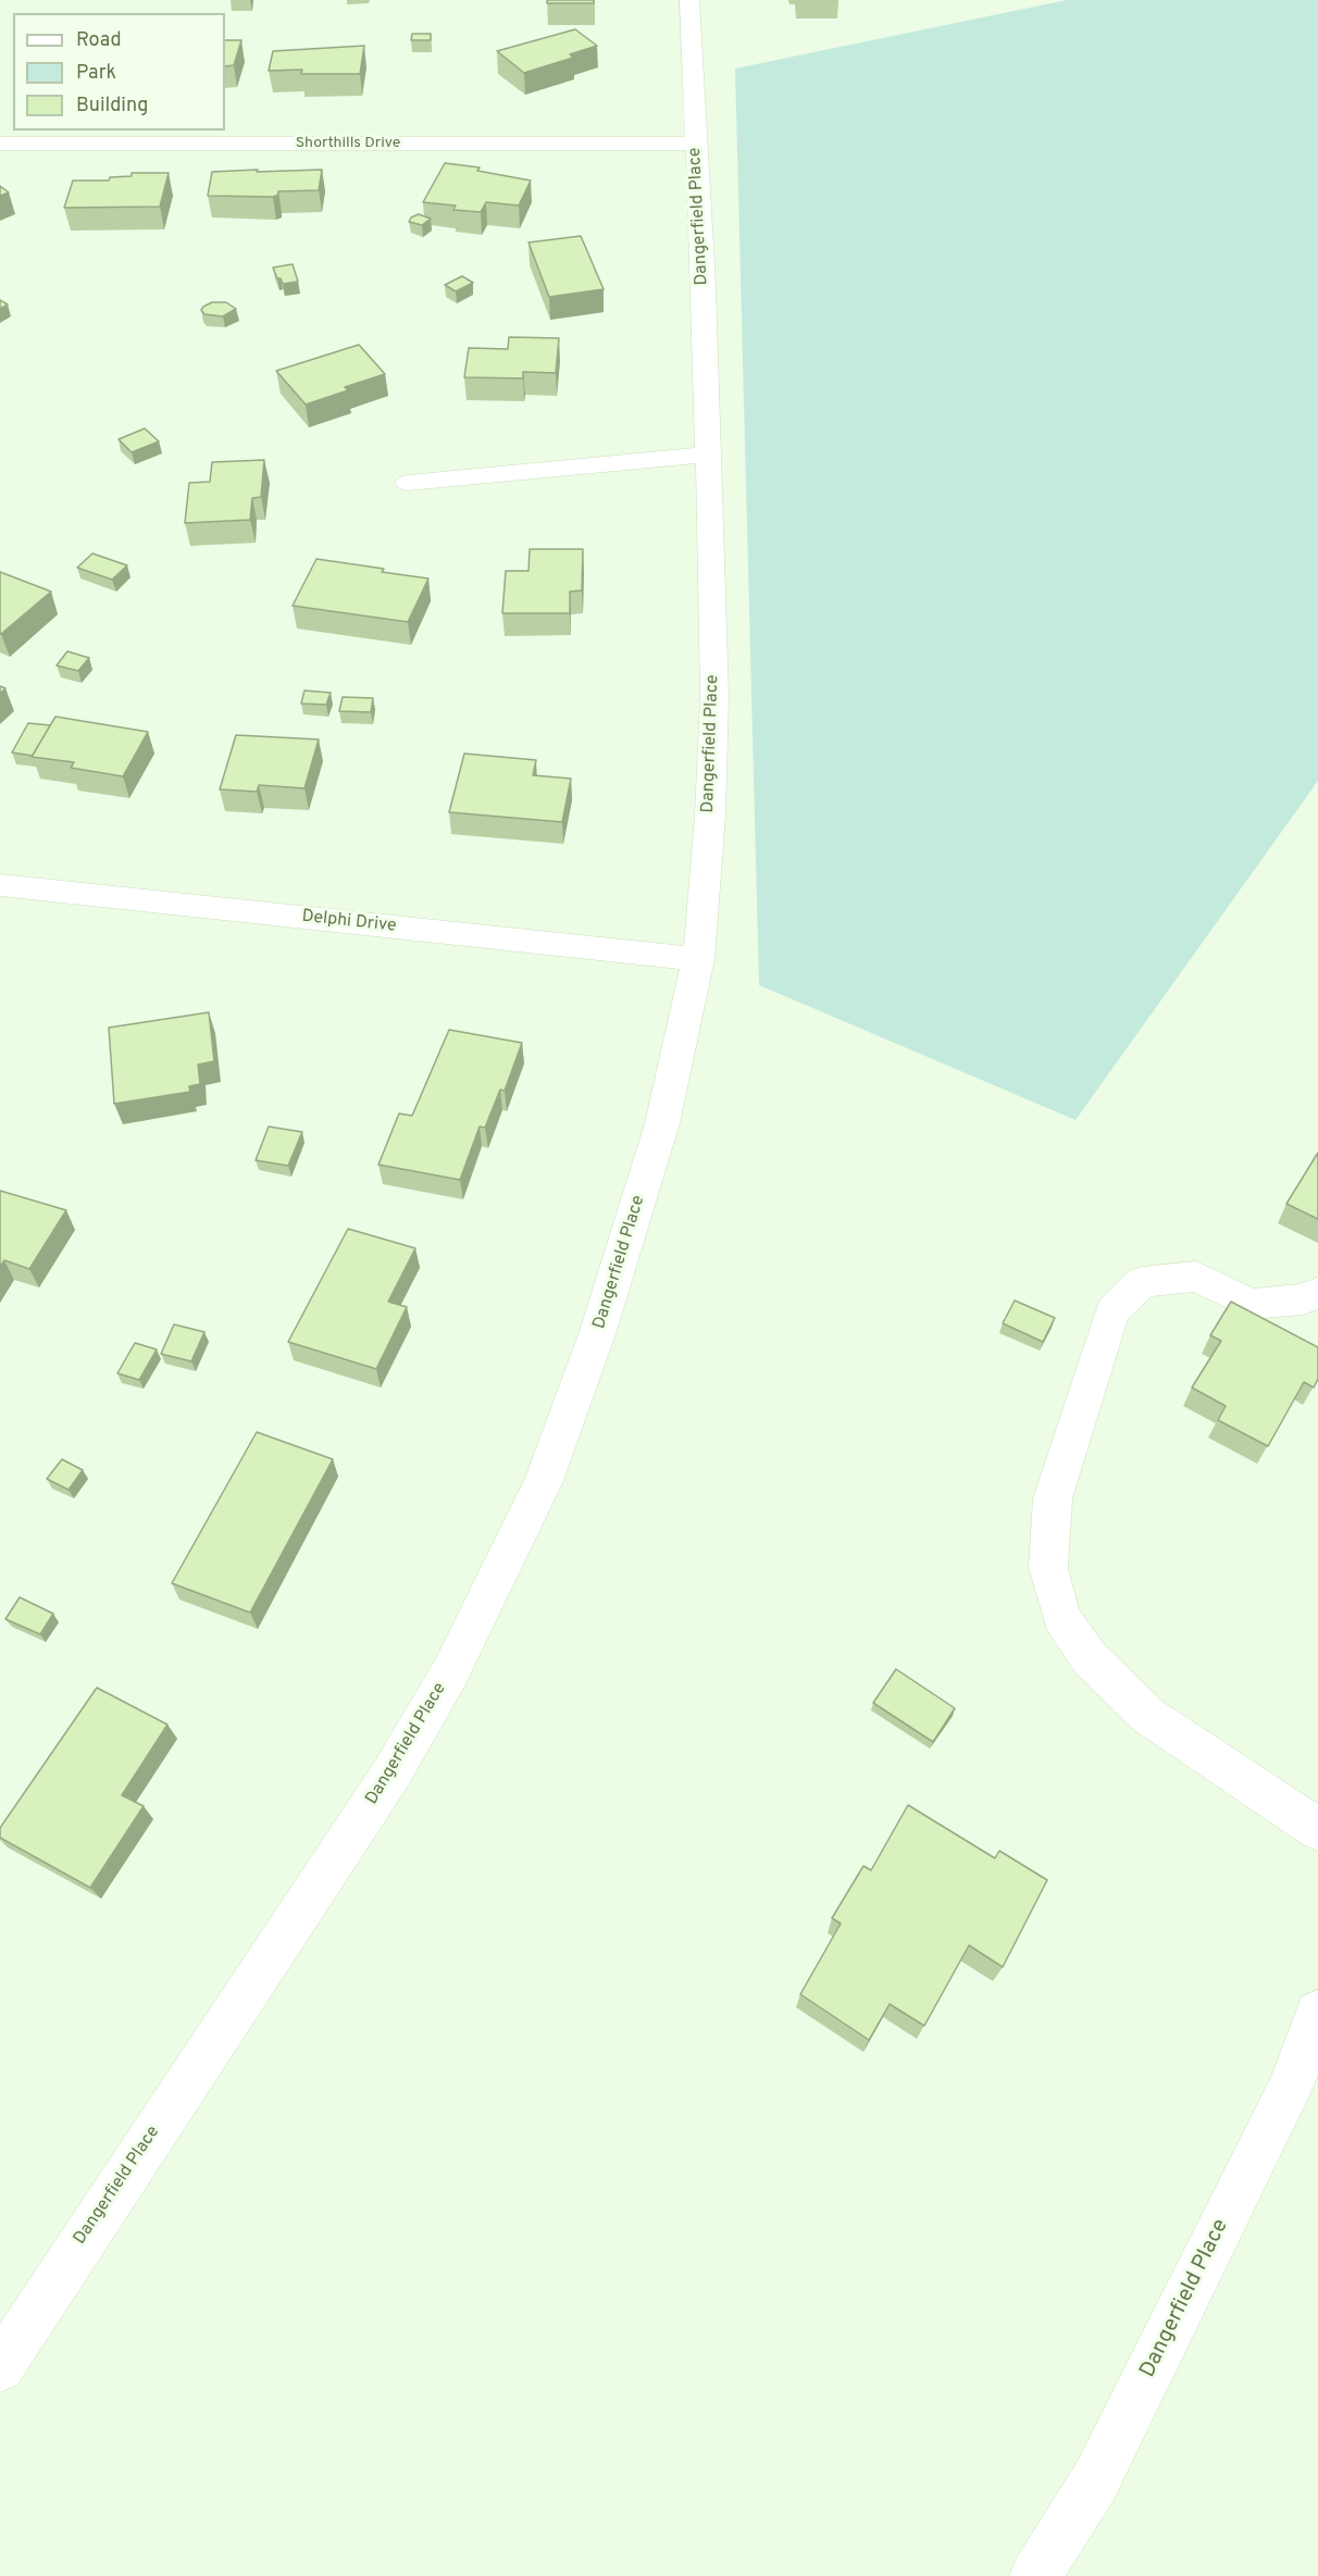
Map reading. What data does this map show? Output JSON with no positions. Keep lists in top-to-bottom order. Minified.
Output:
{"streets":{"street":["Shorthills Drive","Dangerfield Place","Delphi Drive"]},"crossings":[["Shorthills Drive","Dangerfield Place"],["Dangerfield Place","Delphi Drive"]],"legend":["Road","Park","Building"]}
